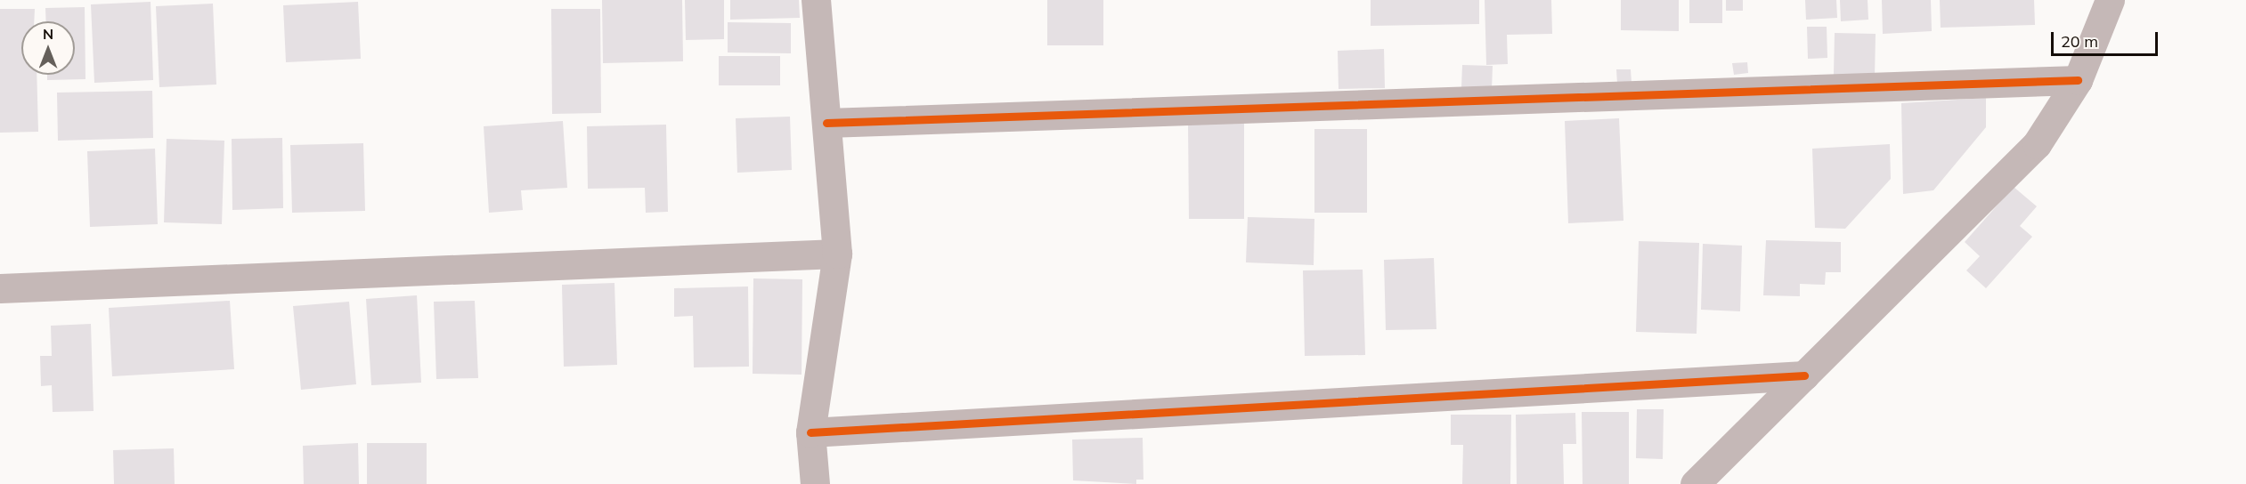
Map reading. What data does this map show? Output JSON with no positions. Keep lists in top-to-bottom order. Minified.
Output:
{"scale_bar":"20 m","north":"top"}
